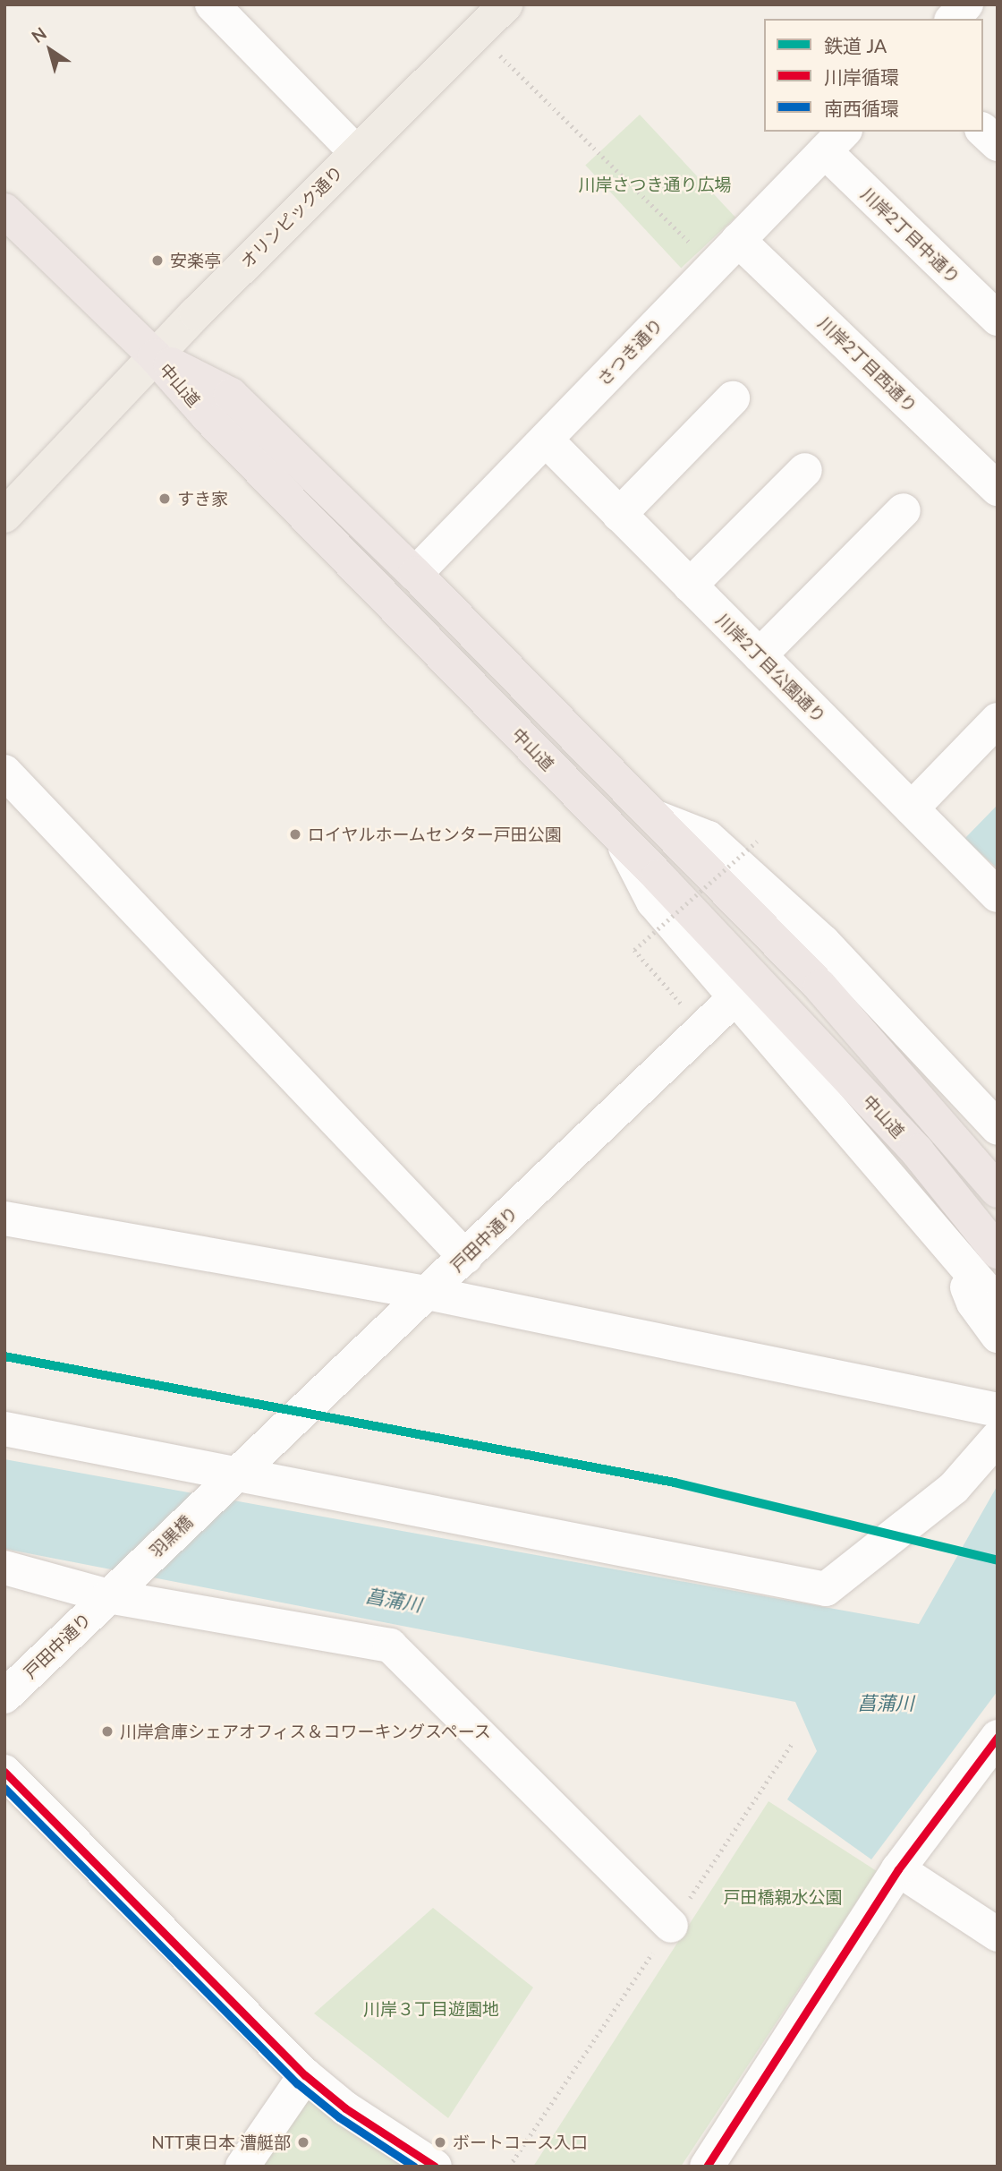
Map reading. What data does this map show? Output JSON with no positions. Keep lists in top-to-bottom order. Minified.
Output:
{"streets":{"highway":["中山道"],"main road":["オリンピック通り"],"street":["川岸2丁目中通り","さつき通り","川岸2丁目西通り","川岸2丁目公園通り","戸田中通り","羽黒橋"]},"crossings":[["オリンピック通り","中山道"],["川岸2丁目中通り","さつき通り"],["さつき通り","川岸2丁目西通り"],["さつき通り","中山道"],["さつき通り","川岸2丁目公園通り"],["戸田中通り","羽黒橋"]],"water":["菖蒲川"],"parks":["川岸さつき通り広場","戸田橋親水公園","川岸３丁目遊園地"],"places":["安楽亭","すき家","ロイヤルホームセンター戸田公園","川岸倉庫シェアオフィス＆コワーキングスペース","NTT東日本 漕艇部","ボートコース入口"],"lines":["rail line JA","transit line 川岸循環","transit line 南西循環"],"legend":["鉄道 JA","川岸循環","南西循環"],"north":"top left"}
